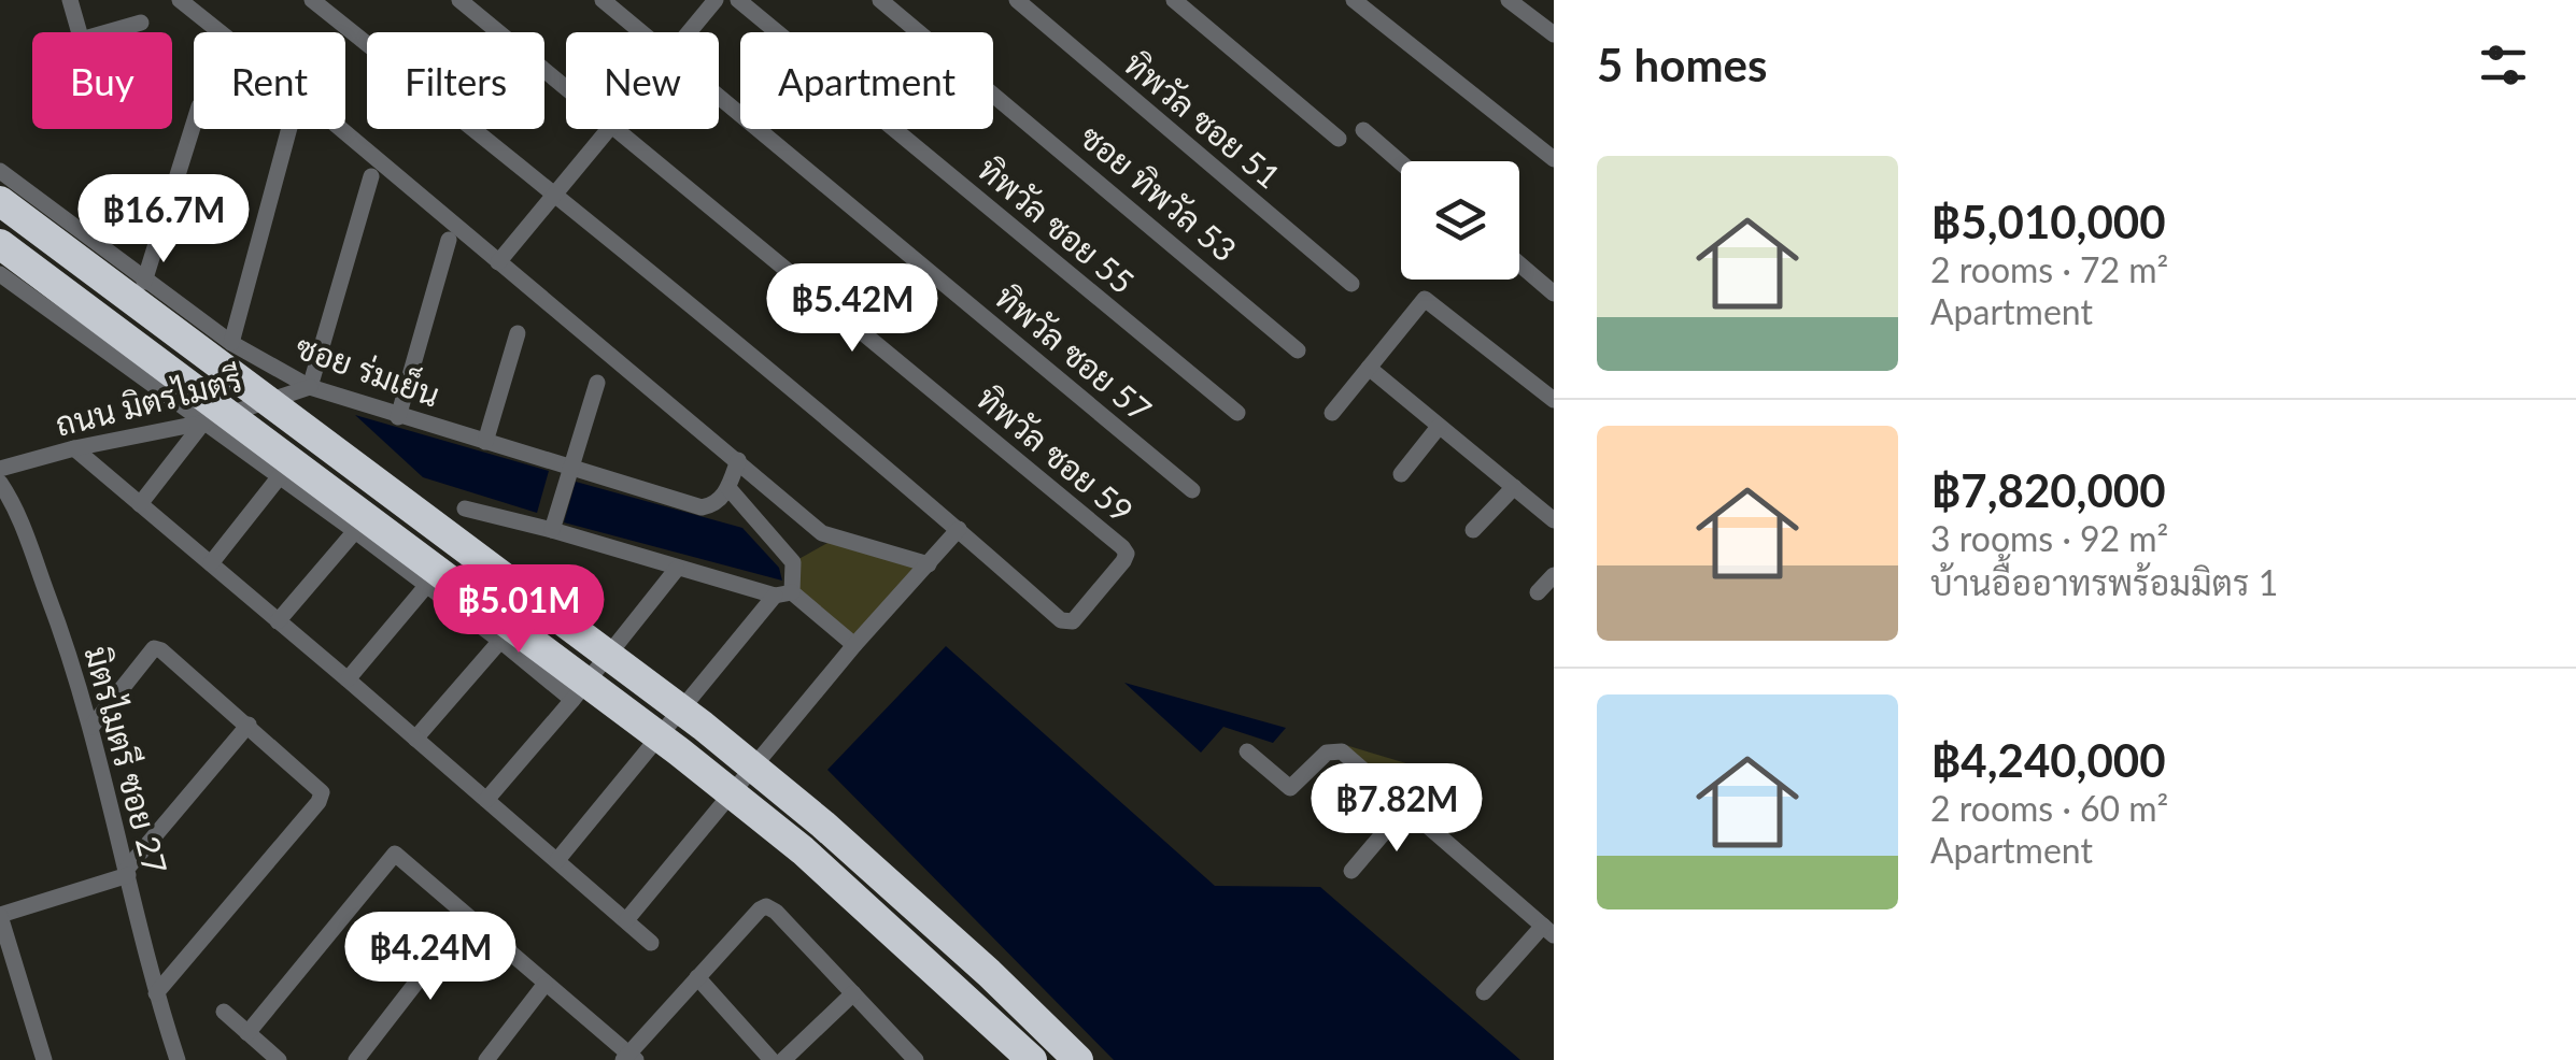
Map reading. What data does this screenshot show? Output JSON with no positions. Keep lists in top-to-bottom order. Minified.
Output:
{"streets":{"street":["ทิพวัล ซอย 51","ซอย ทิพวัล 53","ทิพวัล ซอย 55","ทิพวัล ซอย 57","ซอย ร่มเย็น","ถนน มิตรไมตรี","ทิพวัล ซอย 59","มิตรไมตรี ซอย 27"]},"crossings":[["ซอย ร่มเย็น","ถนน มิตรไมตรี"]],"page":{"heading":"5 homes","chip":["Buy","Rent","Filters","New","Apartment"],"list":[{"name":"฿5,010,000","note":"2 rooms · 72 m² · Apartment"},{"name":"฿7,820,000","note":"3 rooms · 92 m² · บ้านอื้ออาทรพร้อมมิตร 1"},{"name":"฿4,240,000","note":"2 rooms · 60 m² · Apartment"}],"price":["฿16.7M","฿5.42M","฿5.01M","฿7.82M","฿4.24M"]}}
